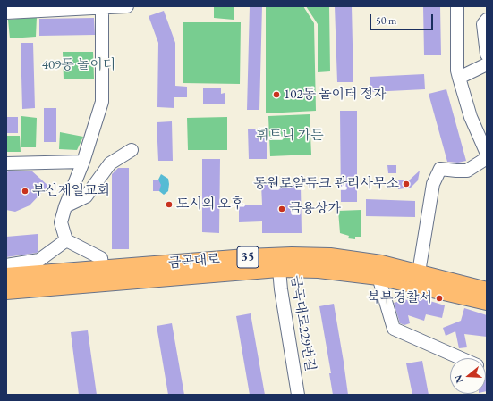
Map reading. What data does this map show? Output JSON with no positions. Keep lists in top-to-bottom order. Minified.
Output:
{"streets":{"main road":["35","금곡대로"],"street":["금곡대로229번길"]},"crossings":[["금곡대로","금곡대로229번길"]],"parks":["409동 놀이터","휘트니 가든"],"places":["102동 놀이터 정자","동원로얄듀크 관리사무소","부산제일교회","도시의 오후","금용상가","북부경찰서"],"scale_bar":"50 m","north":"left"}
